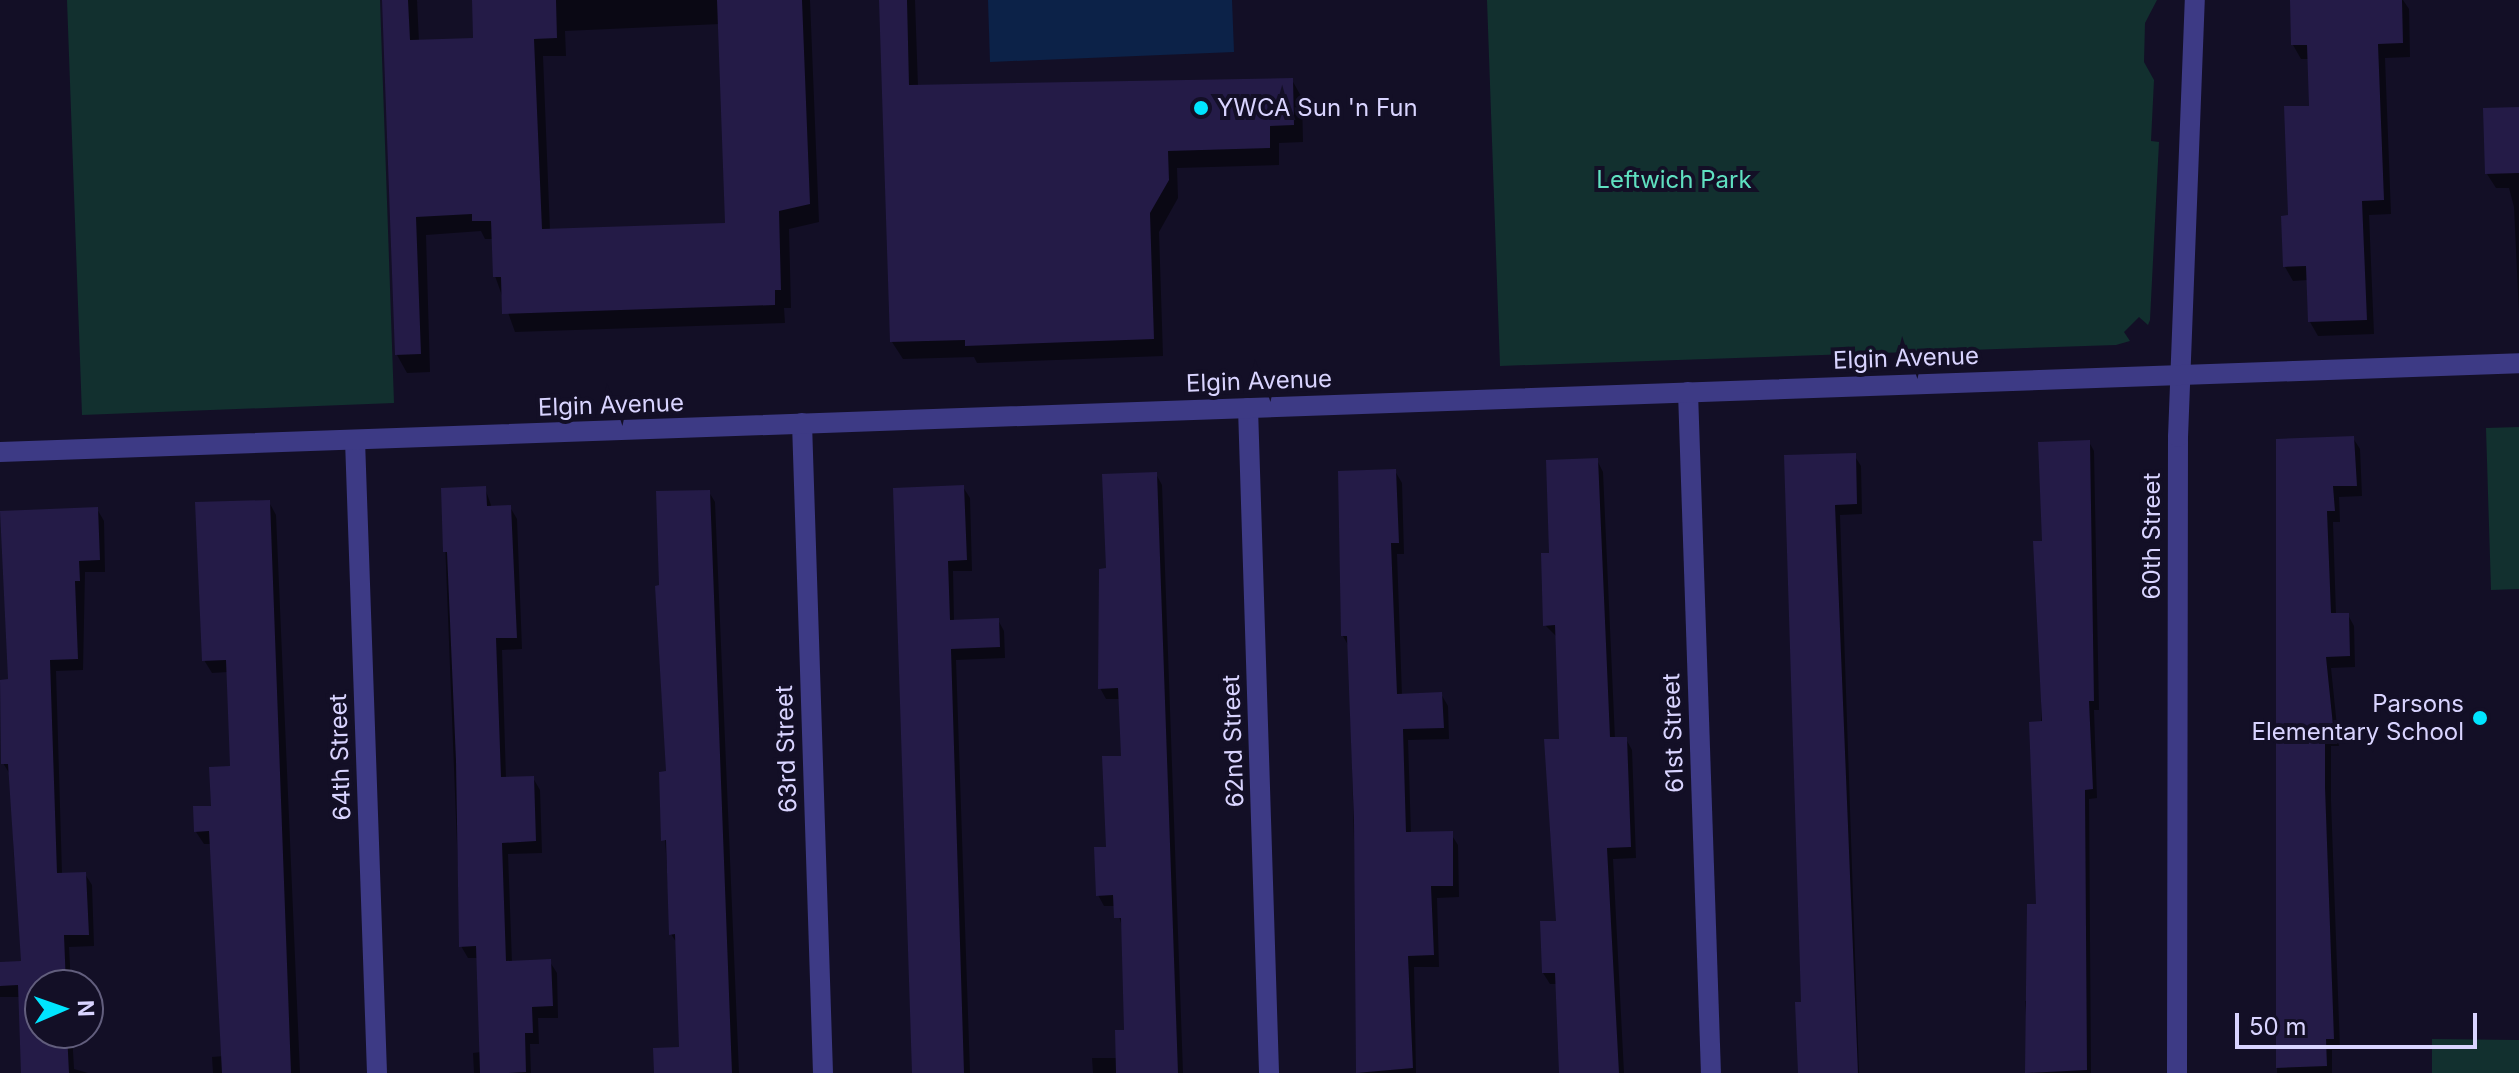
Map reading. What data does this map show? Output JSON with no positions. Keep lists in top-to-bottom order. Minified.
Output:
{"streets":{"street":["Elgin Avenue","60th Street","61st Street","62nd Street","63rd Street","64th Street"]},"crossings":[["Elgin Avenue","60th Street"],["Elgin Avenue","61st Street"],["Elgin Avenue","62nd Street"],["Elgin Avenue","63rd Street"],["Elgin Avenue","64th Street"]],"parks":["Leftwich Park"],"places":["YWCA Sun 'n Fun","Parsons Elementary School"],"scale_bar":"50 m","north":"right"}
